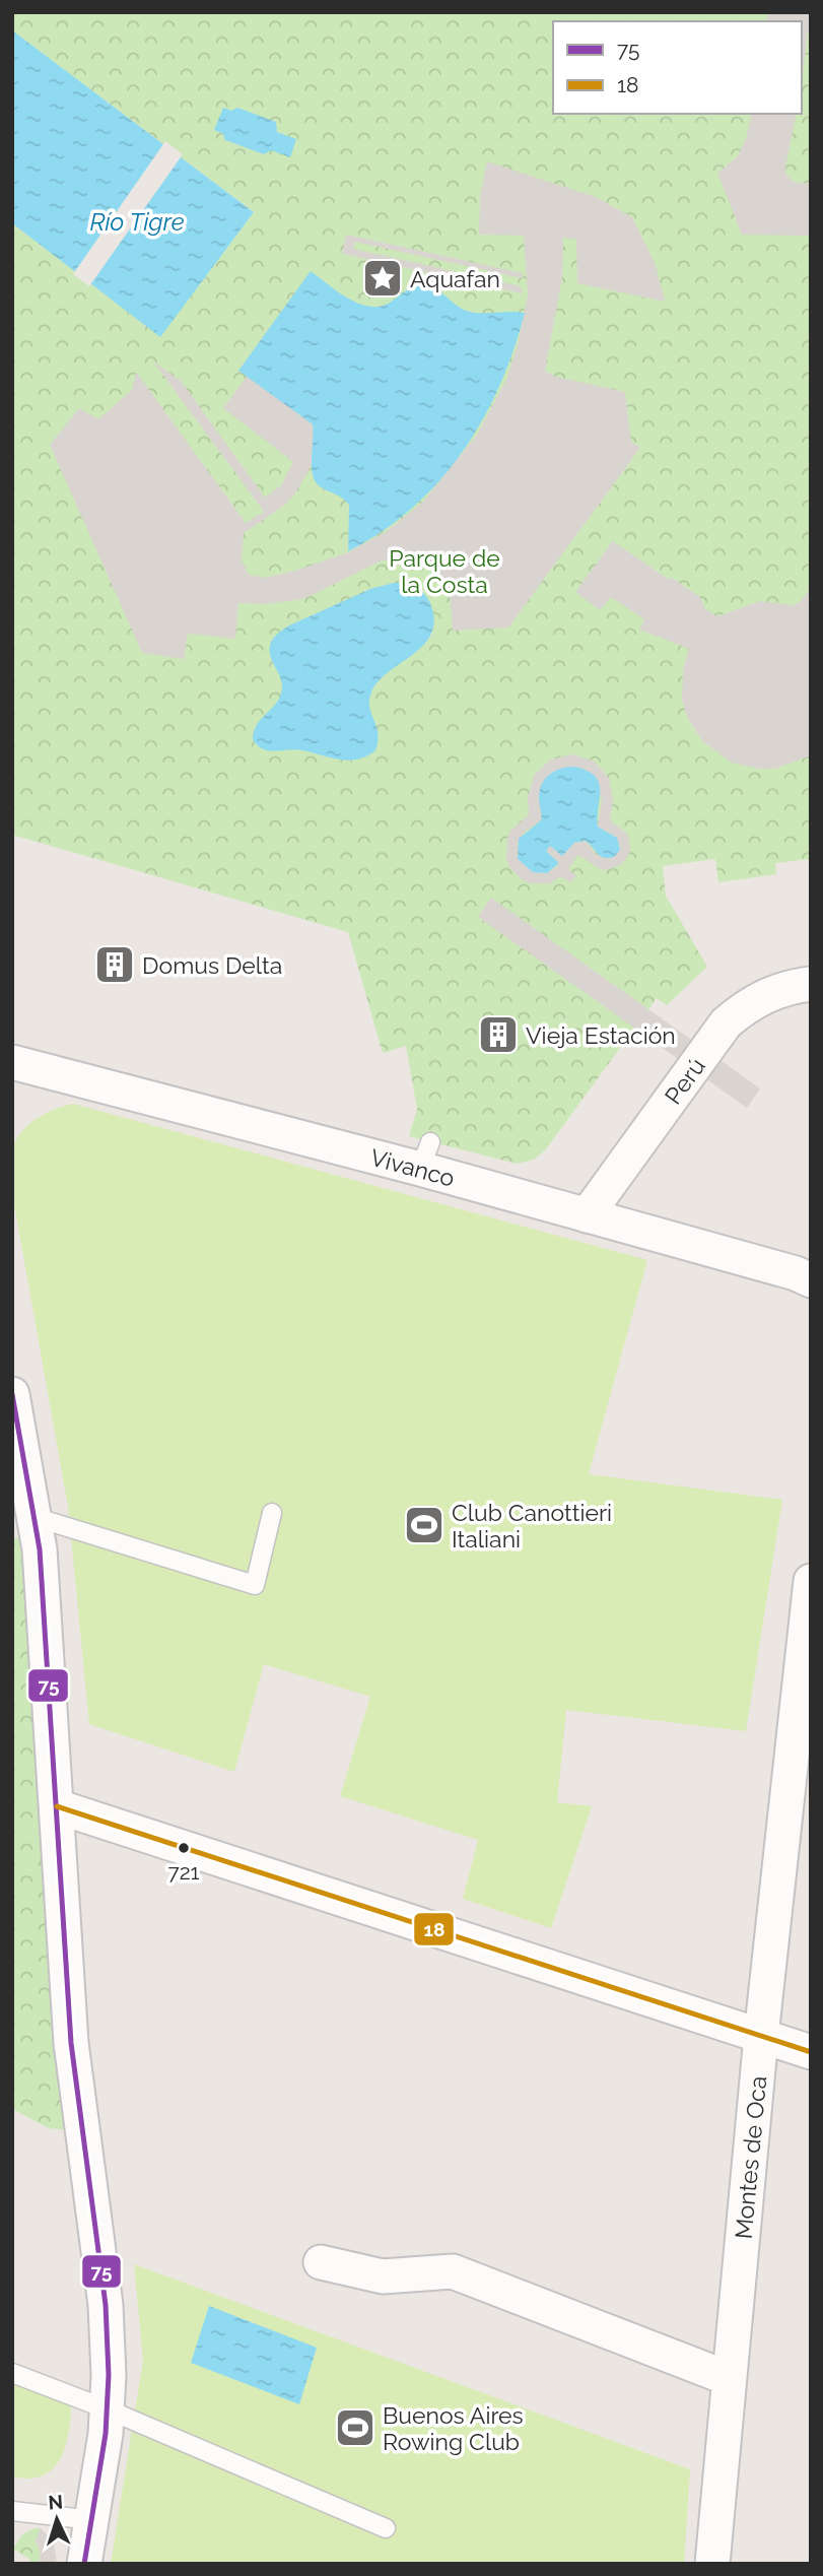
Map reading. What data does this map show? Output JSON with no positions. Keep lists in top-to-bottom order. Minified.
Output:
{"streets":{"street":["Perú","Vivanco","Montes de Oca"]},"crossings":[["Perú","Vivanco"]],"water":["Río Tigre"],"parks":["Parque de la Costa"],"places":{"place":["Aquafan"],"building":["Domus Delta","Vieja Estación"],"sports":["Club Canottieri Italiani","Buenos Aires Rowing Club"],"other":["721"]},"lines":["transit line 75","transit line 18"],"legend":["75","18"],"north":"top"}
